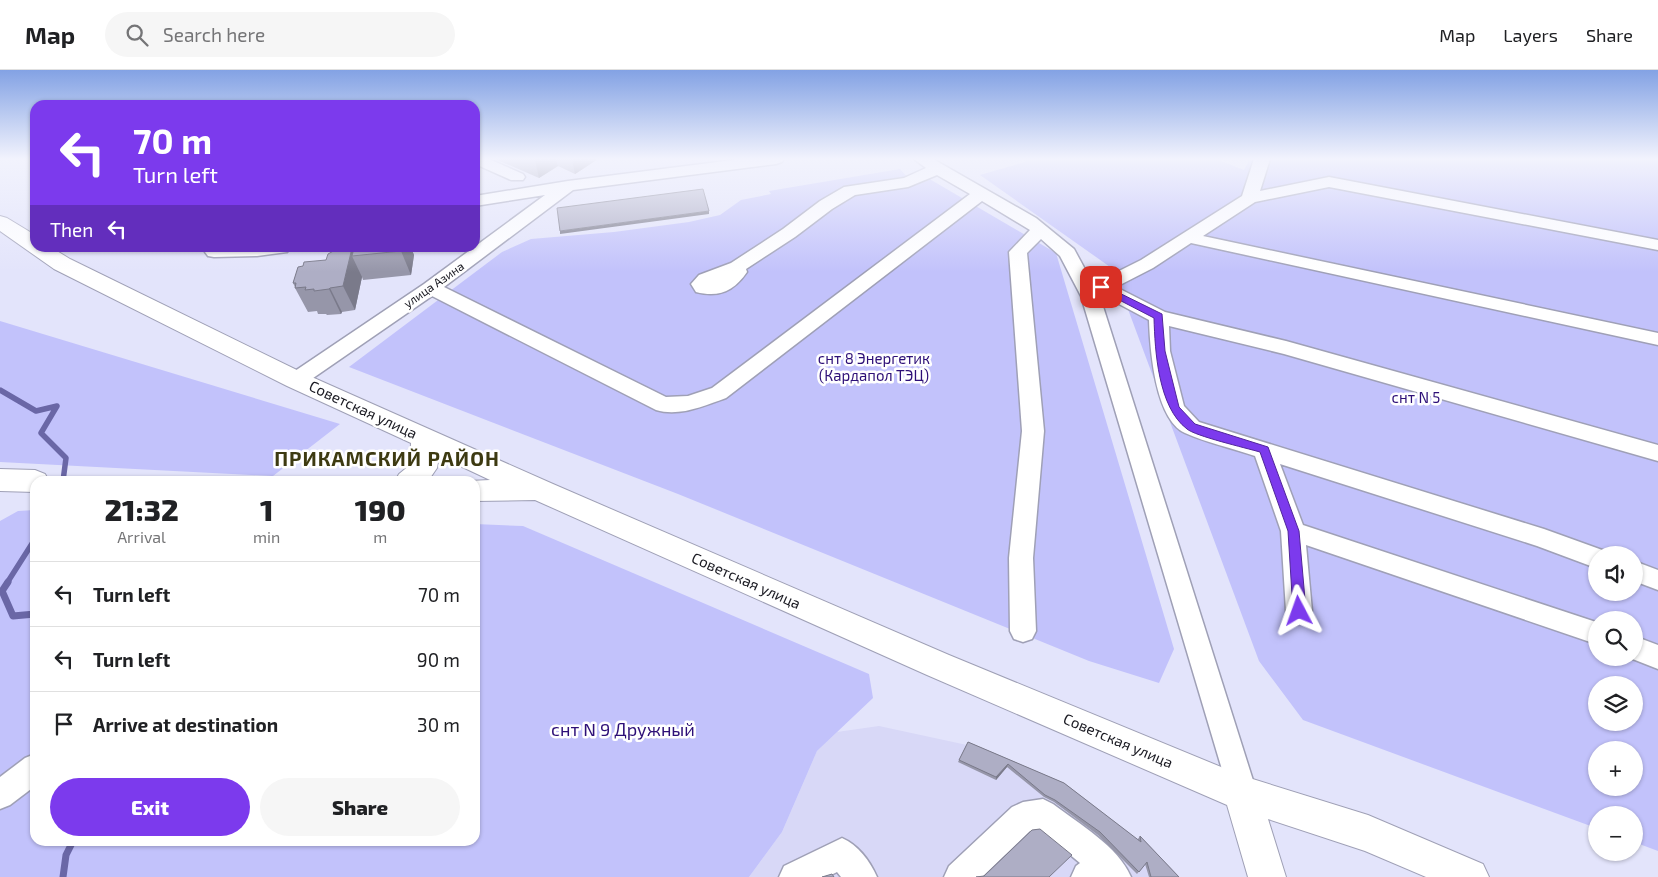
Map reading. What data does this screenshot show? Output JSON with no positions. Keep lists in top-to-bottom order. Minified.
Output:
{"streets":{"main road":["Советская улица"],"street":["улица Азина"]},"crossings":[["улица Азина","Советская улица"]],"districts":["ПРИКАМСКИЙ РАЙОН"],"parks":["снт 8 Энергетик (Кардапол ТЭЦ)","снт N 5","снт N 9 Дружный"],"page":{"header":"Map","search":"Search here","nav":["Map","Layers","Share"],"turn":["70 m","Turn left"],"then":"Then","eta":["21:32","Arrival","1","min","190","m"],"map_buttons":["+","−"],"list":[{"name":"Turn left","value":"70 m"},{"name":"Turn left","value":"90 m"},{"name":"Arrive at destination","value":"30 m"}],"buttons":["Exit","Share"]}}
